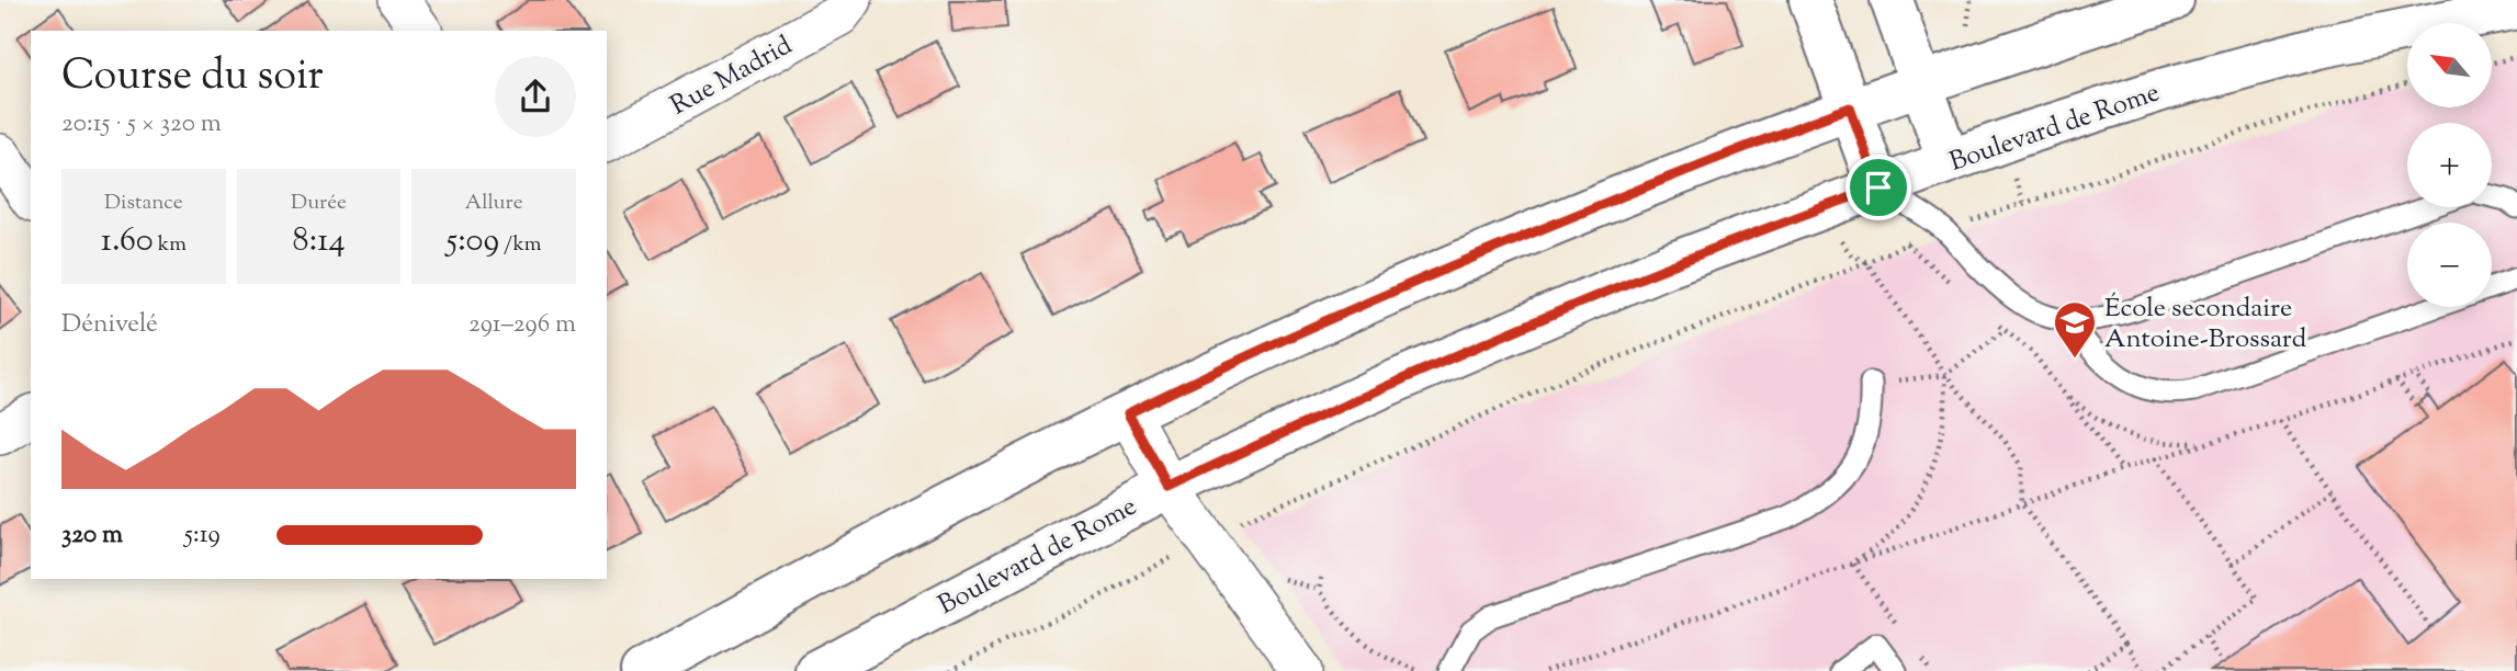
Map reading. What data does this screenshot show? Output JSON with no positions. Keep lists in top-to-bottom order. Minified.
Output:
{"streets":{"main road":["Boulevard de Rome"],"street":["Rue Madrid"]},"places":{"school or university":["École secondaire Antoine-Brossard"]},"north":"top left","page":{"map_buttons":["+","−"],"heading":["Course du soir","20:15 · 5 × 320 m"],"stats":[["Distance","1.60 km"],["Durée","8:14"],["Allure","5:09 /km"]],"chart":["Dénivelé","291–296 m"],"list":[{"name":"320 m","note":"5:19"}]}}
